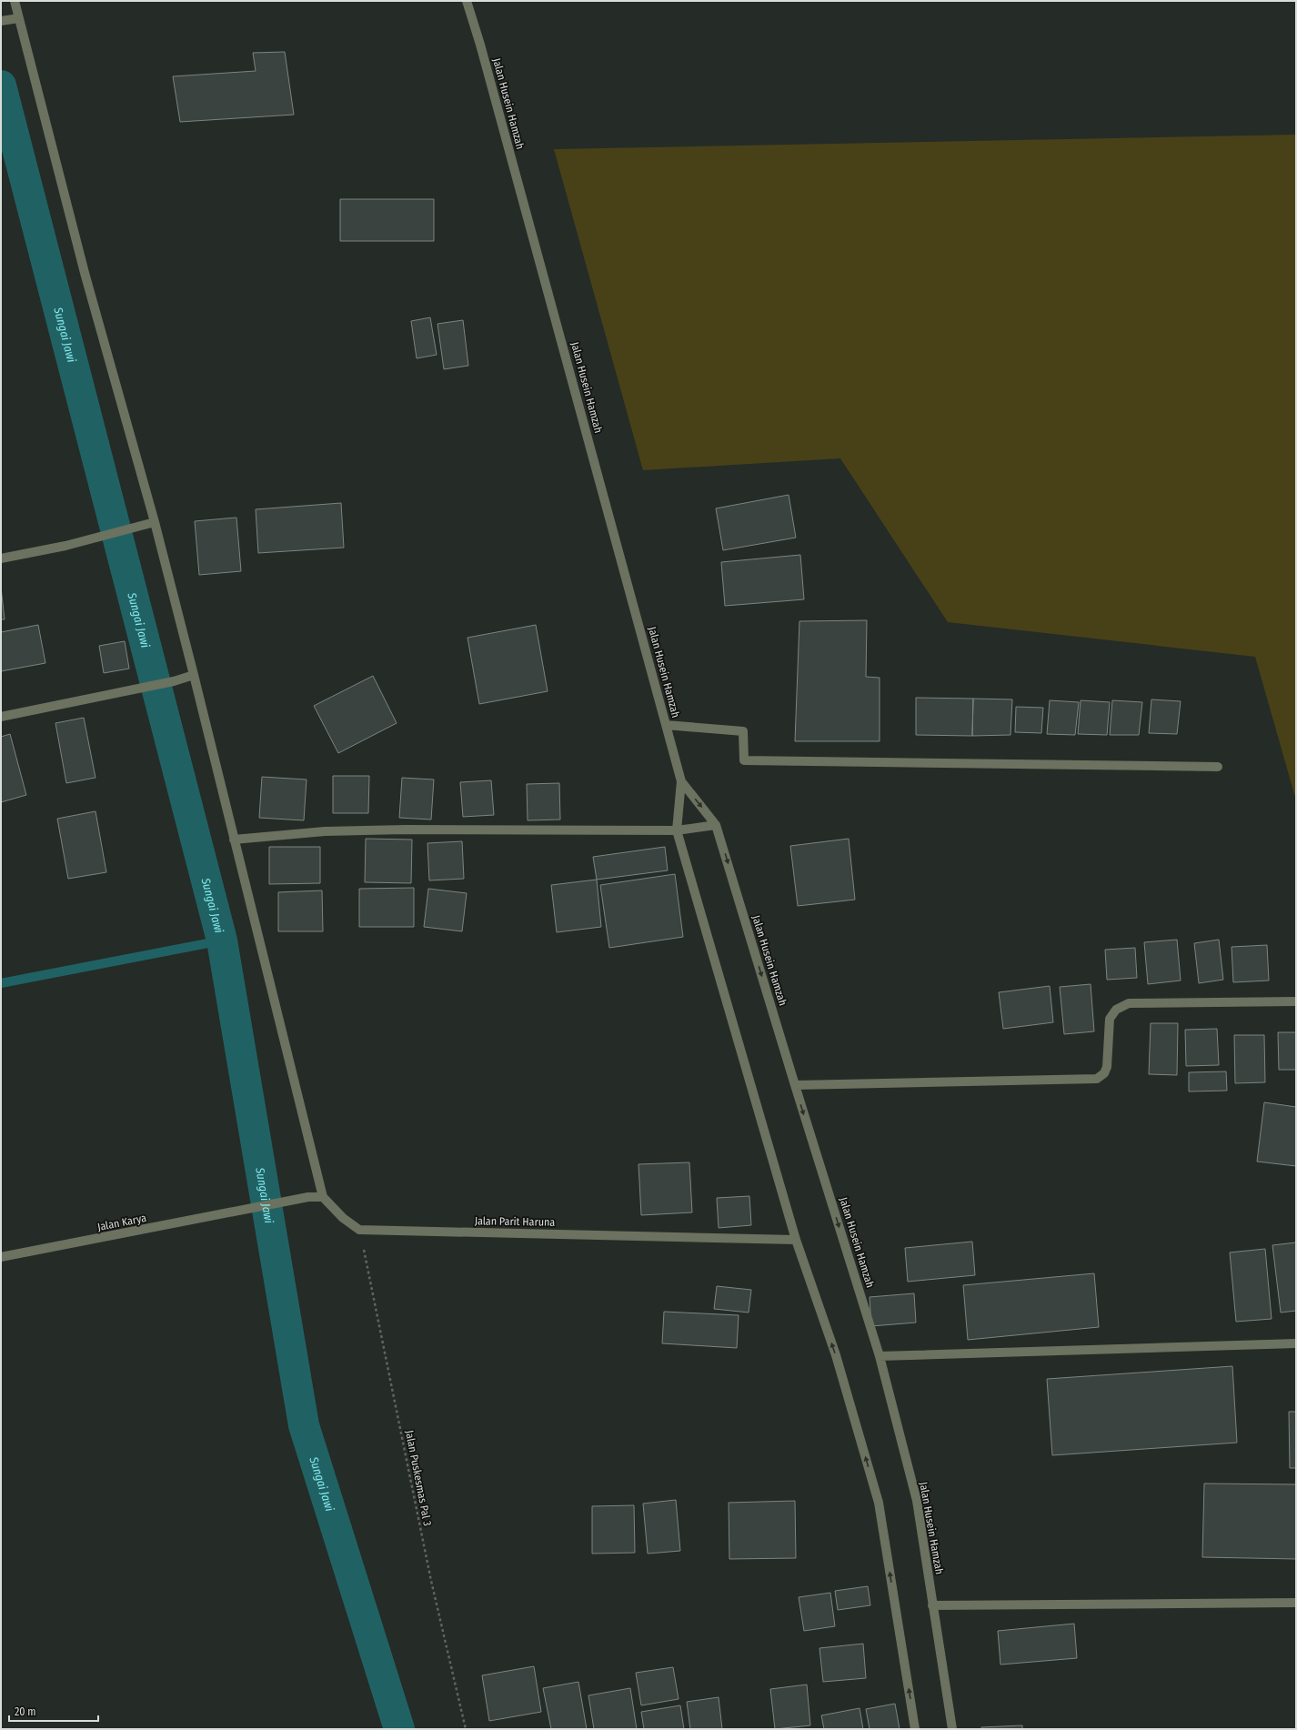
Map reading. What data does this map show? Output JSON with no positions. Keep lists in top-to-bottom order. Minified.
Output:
{"streets":{"street":["Jalan Husein Hamzah","Jalan Parit Haruna","Jalan Karya"],"path":["Jalan Puskesmas Pal 3"]},"crossings":[["Jalan Husein Hamzah","Jalan Parit Haruna"],["Jalan Parit Haruna","Jalan Puskesmas Pal 3"]],"water":["Sungai Jawi"],"scale_bar":"20 m"}
